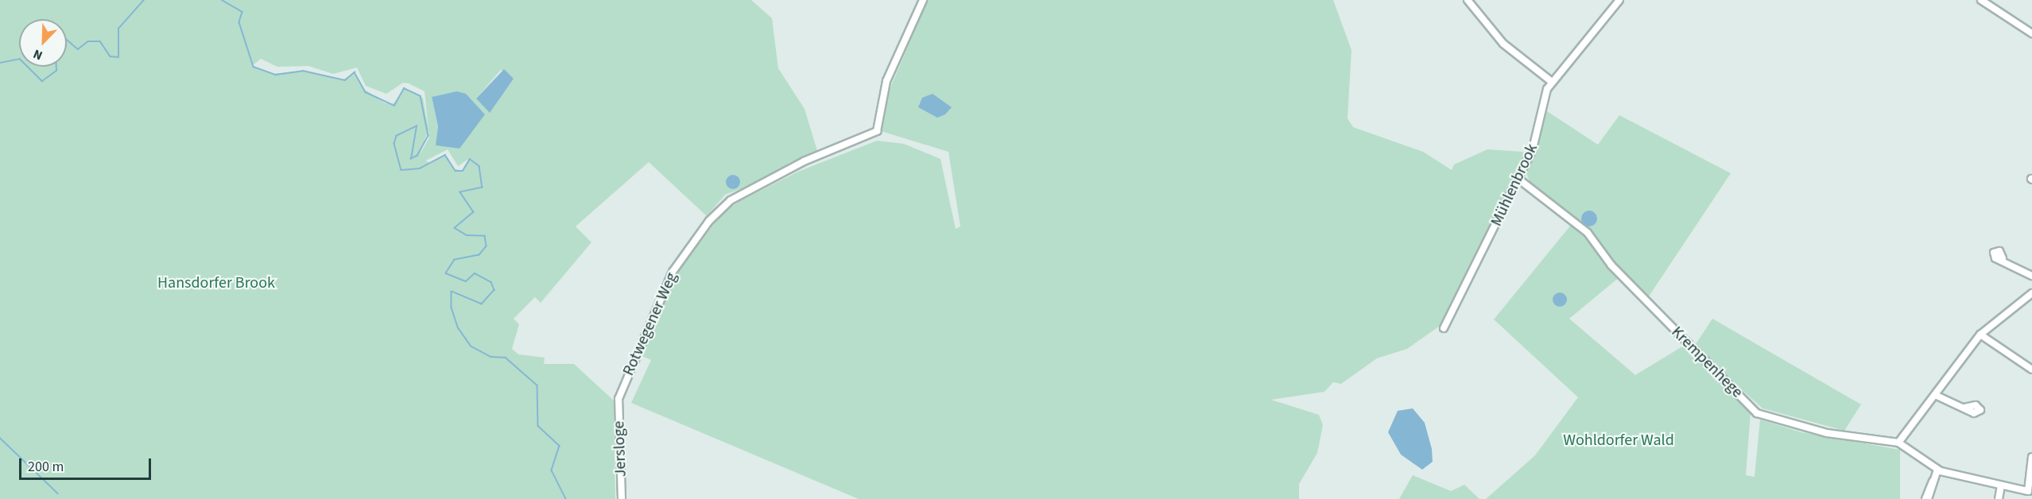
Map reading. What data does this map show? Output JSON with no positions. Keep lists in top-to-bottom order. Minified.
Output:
{"streets":{"street":["Mühlenbrook","Rotwegener Weg","Krempenhege","Jersloge"]},"crossings":[["Mühlenbrook","Krempenhege"],["Rotwegener Weg","Jersloge"]],"parks":["Hansdorfer Brook","Wohldorfer Wald"],"scale_bar":"200 m","north":"bottom left"}
